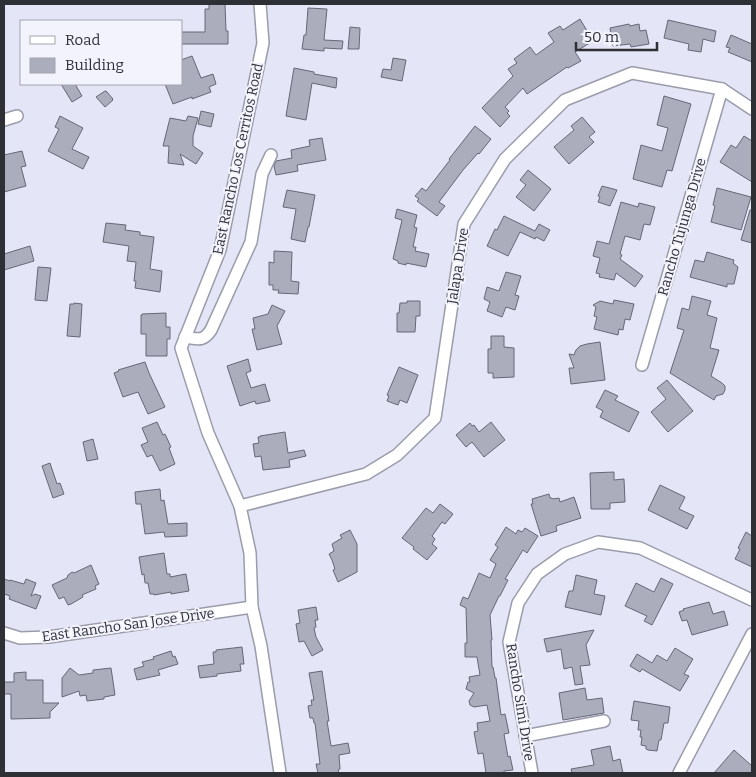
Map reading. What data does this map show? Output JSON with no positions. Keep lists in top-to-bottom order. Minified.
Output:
{"streets":{"street":["East Rancho Los Cerritos Road","Rancho Tujunga Drive","Jalapa Drive","East Rancho San Jose Drive","Rancho Simi Drive"]},"crossings":[["East Rancho Los Cerritos Road","Jalapa Drive"],["East Rancho Los Cerritos Road","East Rancho San Jose Drive"],["Rancho Tujunga Drive","Jalapa Drive"]],"legend":["Road","Building"],"scale_bar":"50 m"}
